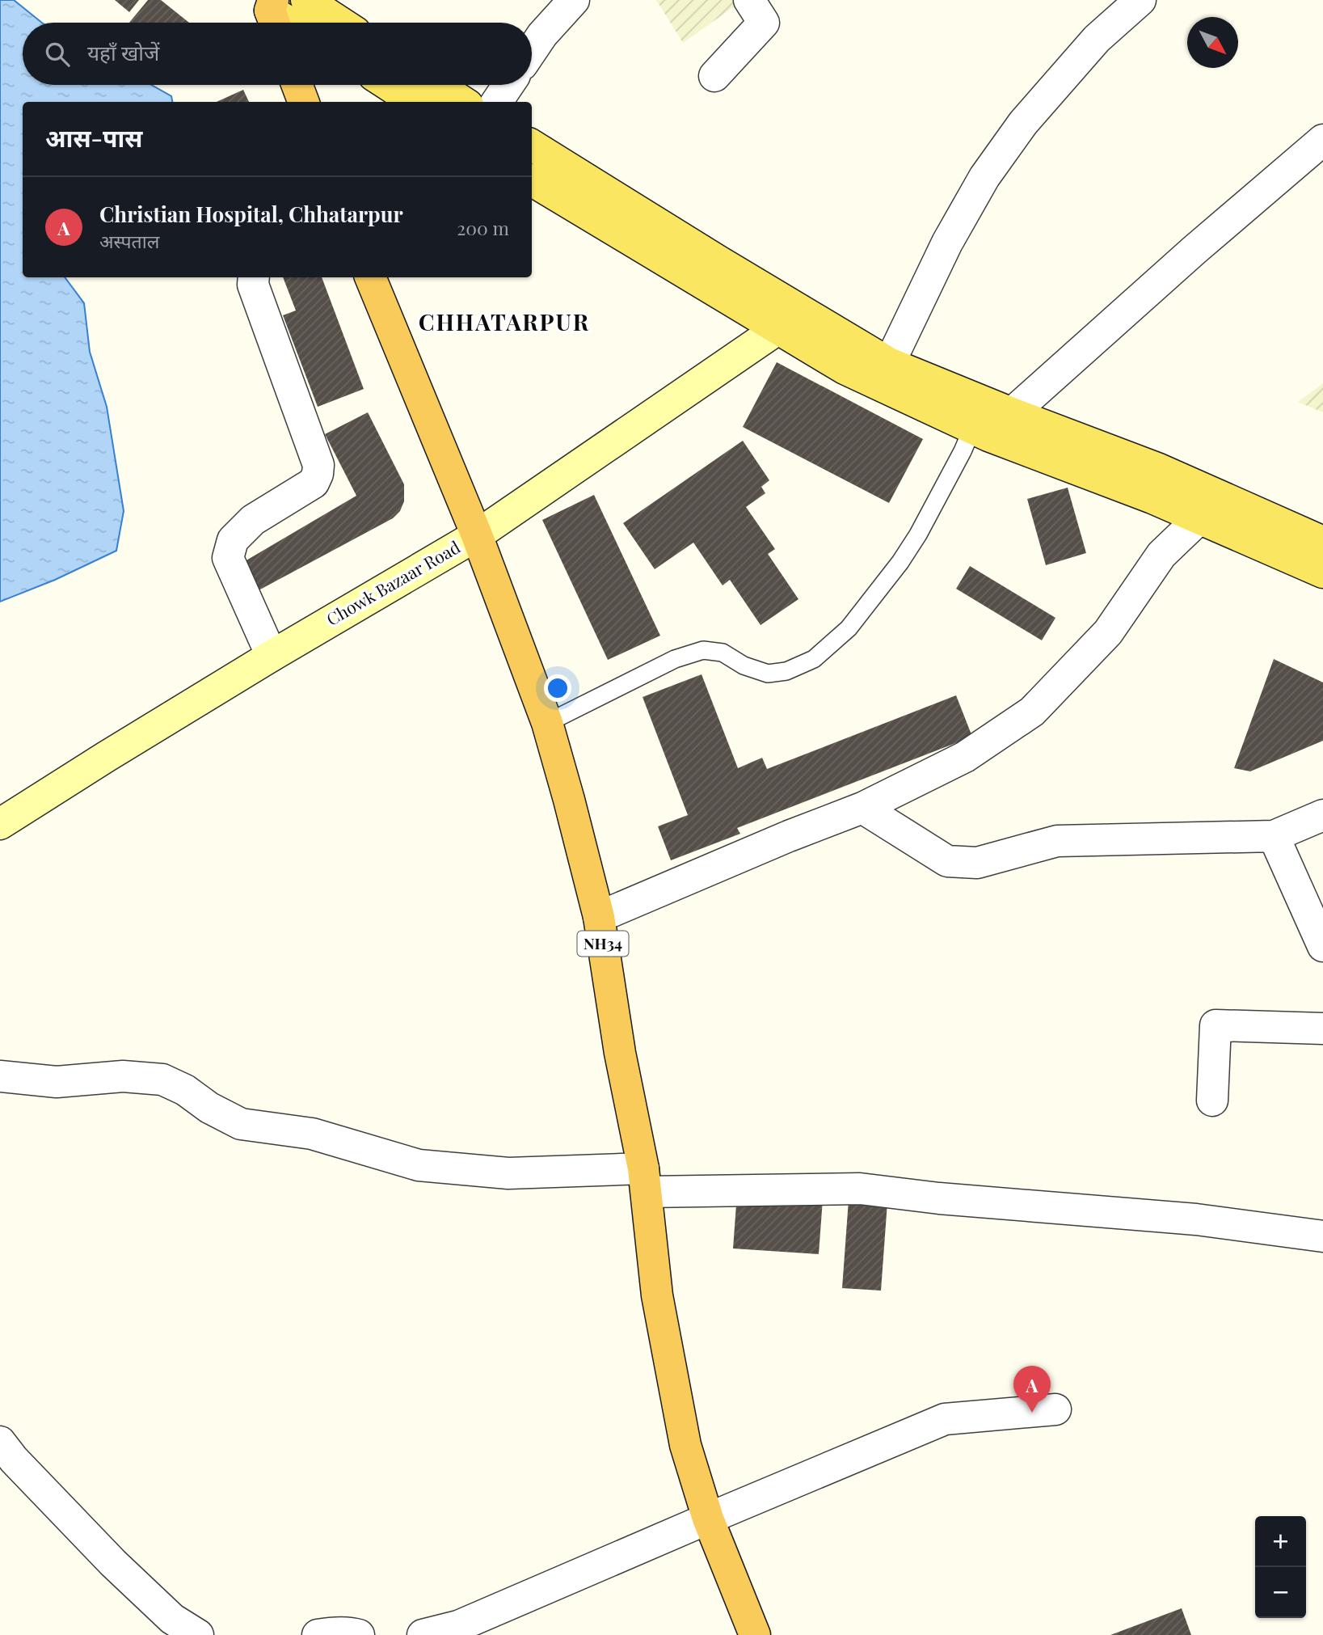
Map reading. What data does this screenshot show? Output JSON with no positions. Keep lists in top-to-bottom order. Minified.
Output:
{"streets":{"highway":["NH34"],"main road":["Chowk Bazaar Road"]},"crossings":[["Chowk Bazaar Road","NH34"]],"districts":["CHHATARPUR"],"north":"bottom right","page":{"search":"यहाँ खोजें","heading":"आस-पास","list":[{"mark":"A","name":"Christian Hospital, Chhatarpur","note":"अस्पताल","value":"200 m"}],"pins":"A","map_buttons":["+","−"]}}
